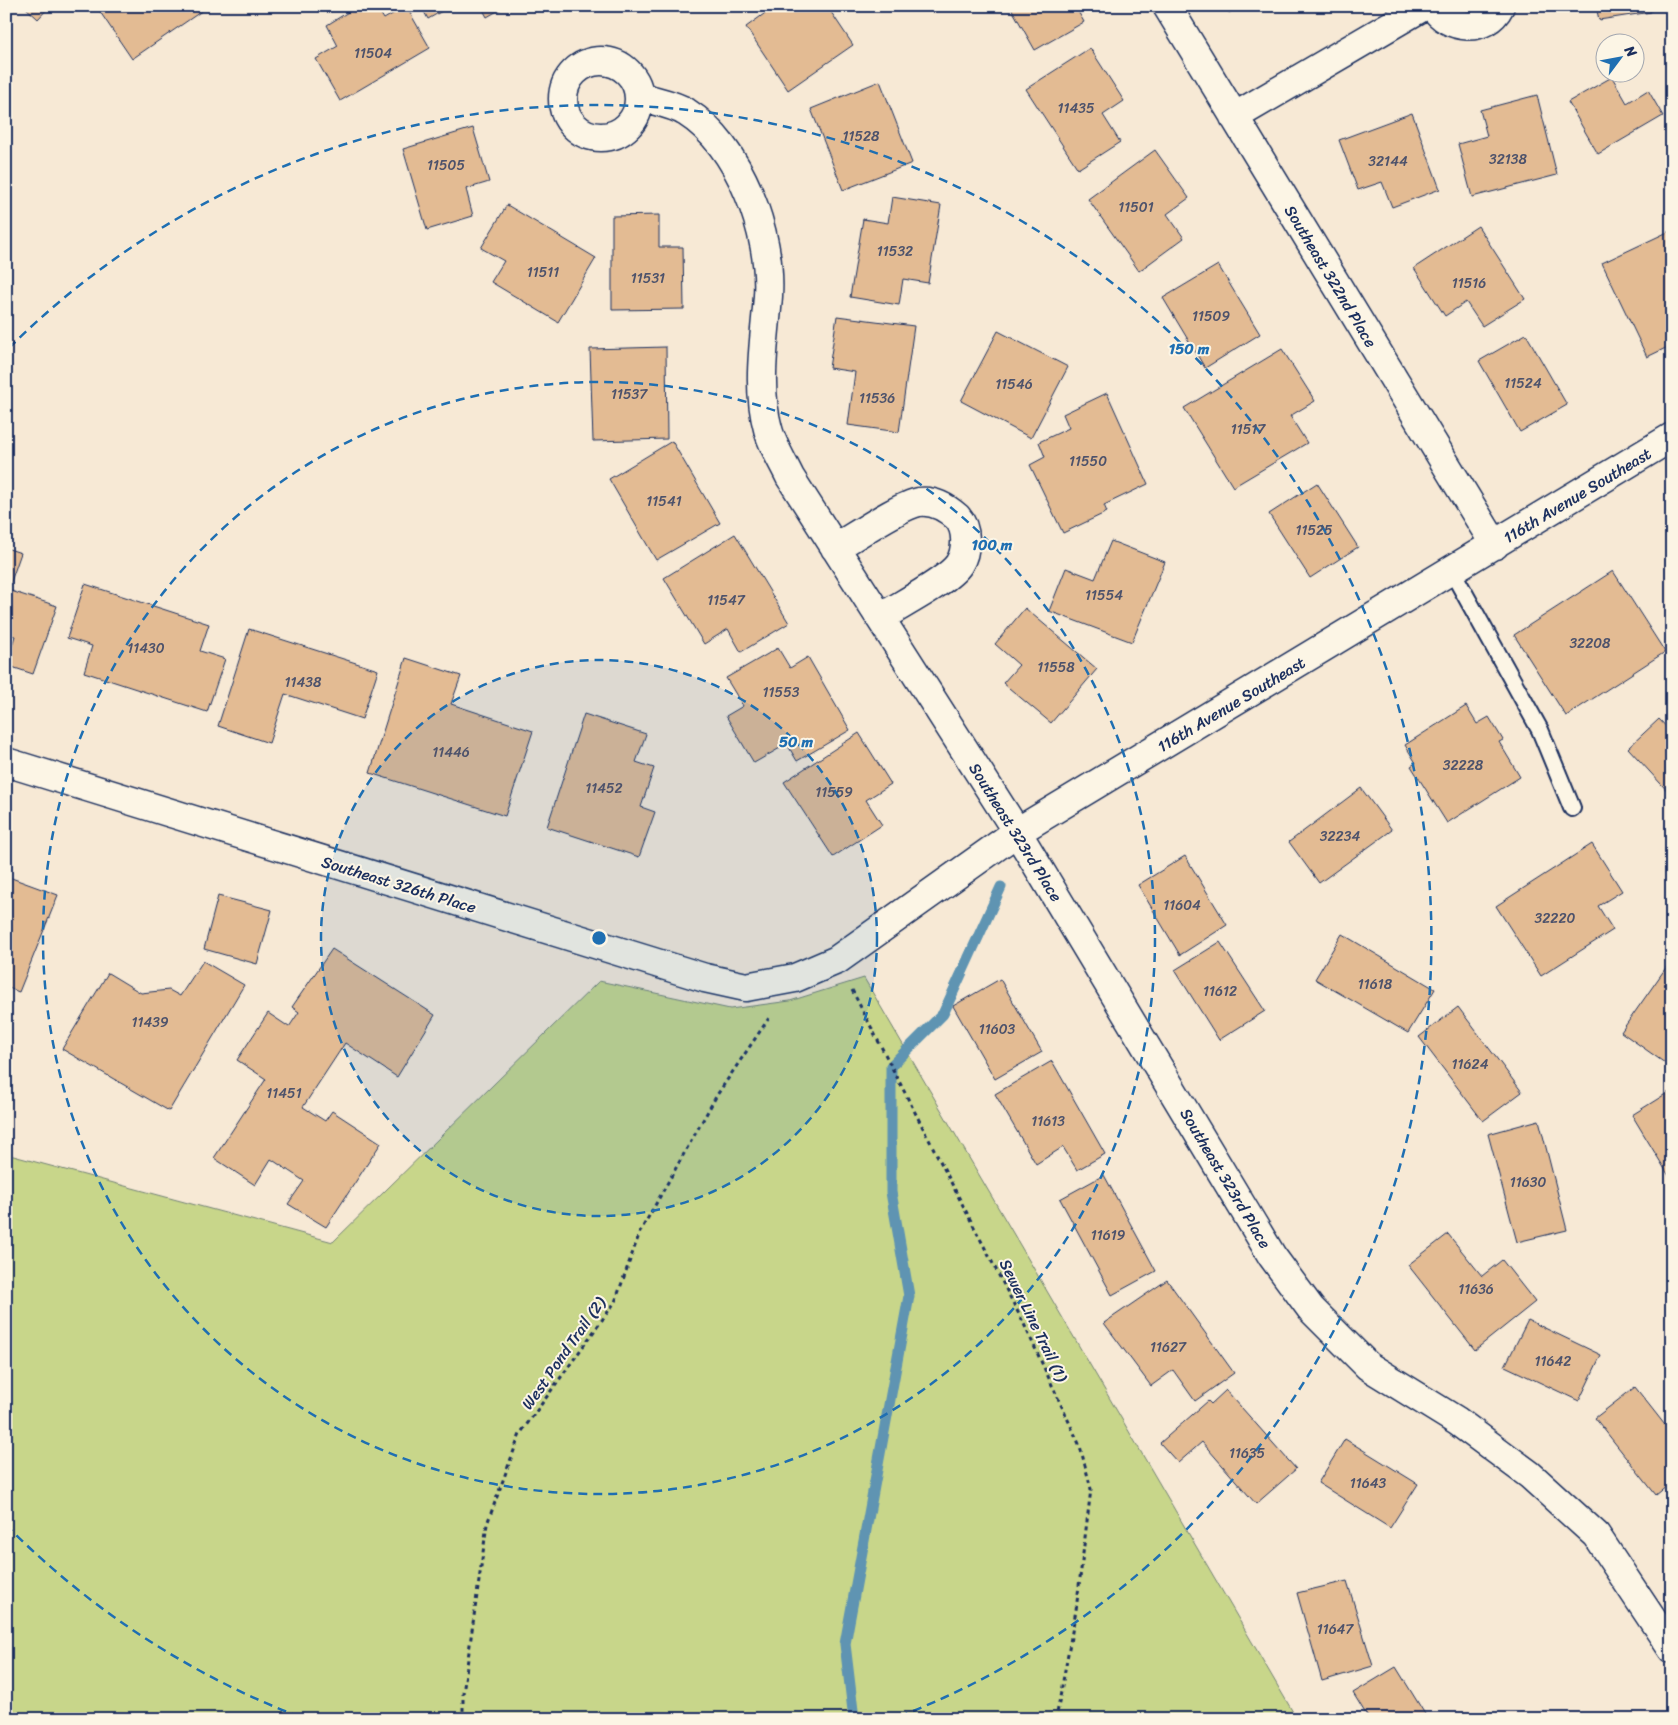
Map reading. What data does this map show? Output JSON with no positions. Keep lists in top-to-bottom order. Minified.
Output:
{"streets":{"street":["Southeast 322nd Place","116th Avenue Southeast","Southeast 323rd Place","Southeast 326th Place"],"path":["Sewer Line Trail (1)","West Pond Trail (2)"]},"crossings":[["Southeast 322nd Place","116th Avenue Southeast"],["116th Avenue Southeast","Southeast 323rd Place"],["116th Avenue Southeast","Southeast 326th Place"],["116th Avenue Southeast","Sewer Line Trail (1)"],["116th Avenue Southeast","West Pond Trail (2)"],["Southeast 326th Place","West Pond Trail (2)"]],"house_numbers":["11504","11435","11528","32138","32144","11505","11501","11532","11511","11531","11516","11509","11524","11546","11537","11536","11517","11550","11541","11525","11554","11547","32208","11430","11558","11438","11553","11446","32228","11452","11559","32234","11604","32220","11618","11612","11439","11603","11624","11451","11613","11630","11619","11636","11627","11642","11635","11643","11647"],"north":"top right","rings":["150 m","100 m","50 m"]}
